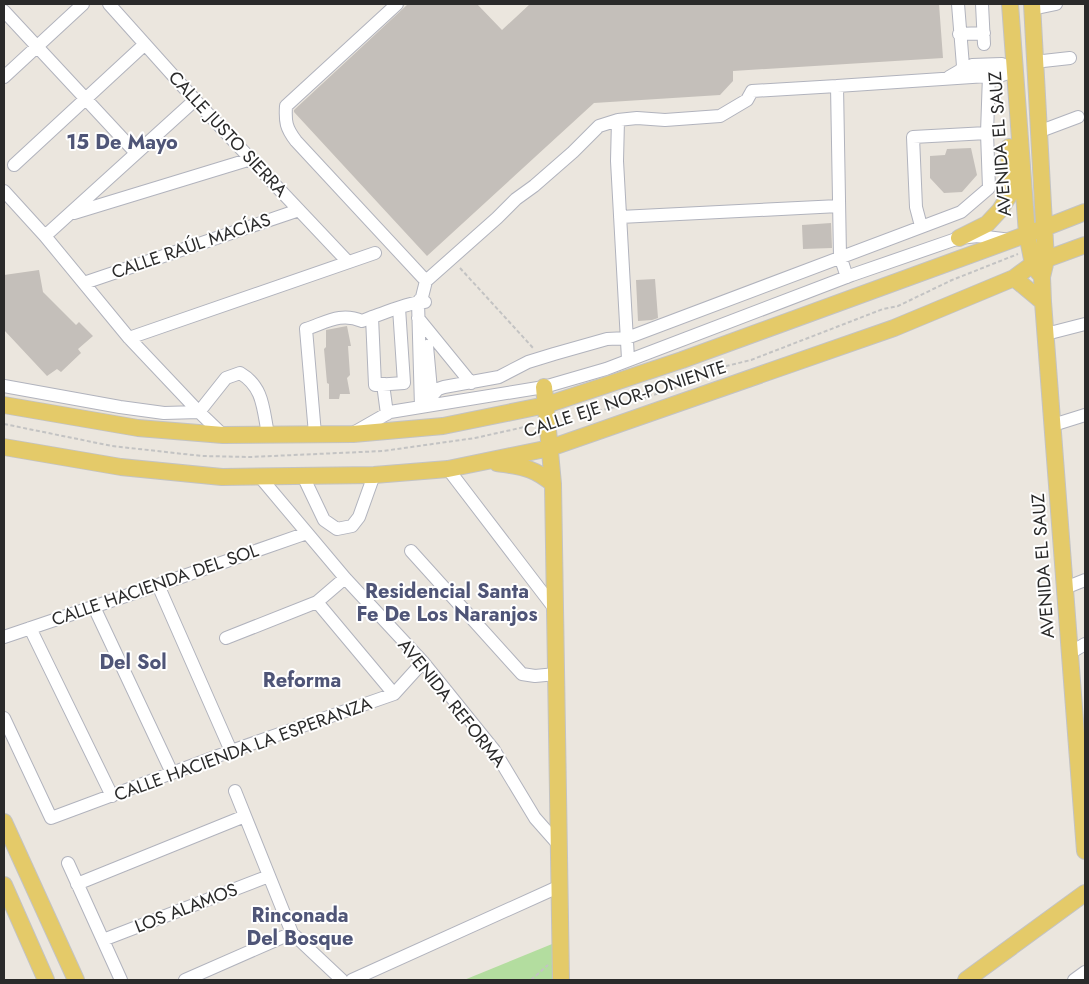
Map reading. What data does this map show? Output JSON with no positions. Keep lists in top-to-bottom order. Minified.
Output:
{"streets":{"main road":["AVENIDA EL SAUZ","CALLE EJE NOR-PONIENTE"],"street":["CALLE JUSTO SIERRA","CALLE RAÚL MACÍAS","CALLE HACIENDA DEL SOL","AVENIDA REFORMA","CALLE HACIENDA LA ESPERANZA","LOS ALAMOS"]},"crossings":[["CALLE JUSTO SIERRA","CALLE RAÚL MACÍAS"],["AVENIDA EL SAUZ","CALLE EJE NOR-PONIENTE"],["CALLE EJE NOR-PONIENTE","AVENIDA REFORMA"],["CALLE HACIENDA DEL SOL","AVENIDA REFORMA"],["AVENIDA REFORMA","CALLE HACIENDA LA ESPERANZA"]],"districts":["15 De Mayo","Residencial Santa Fe De Los Naranjos","Del Sol","Reforma","Rinconada Del Bosque"]}
